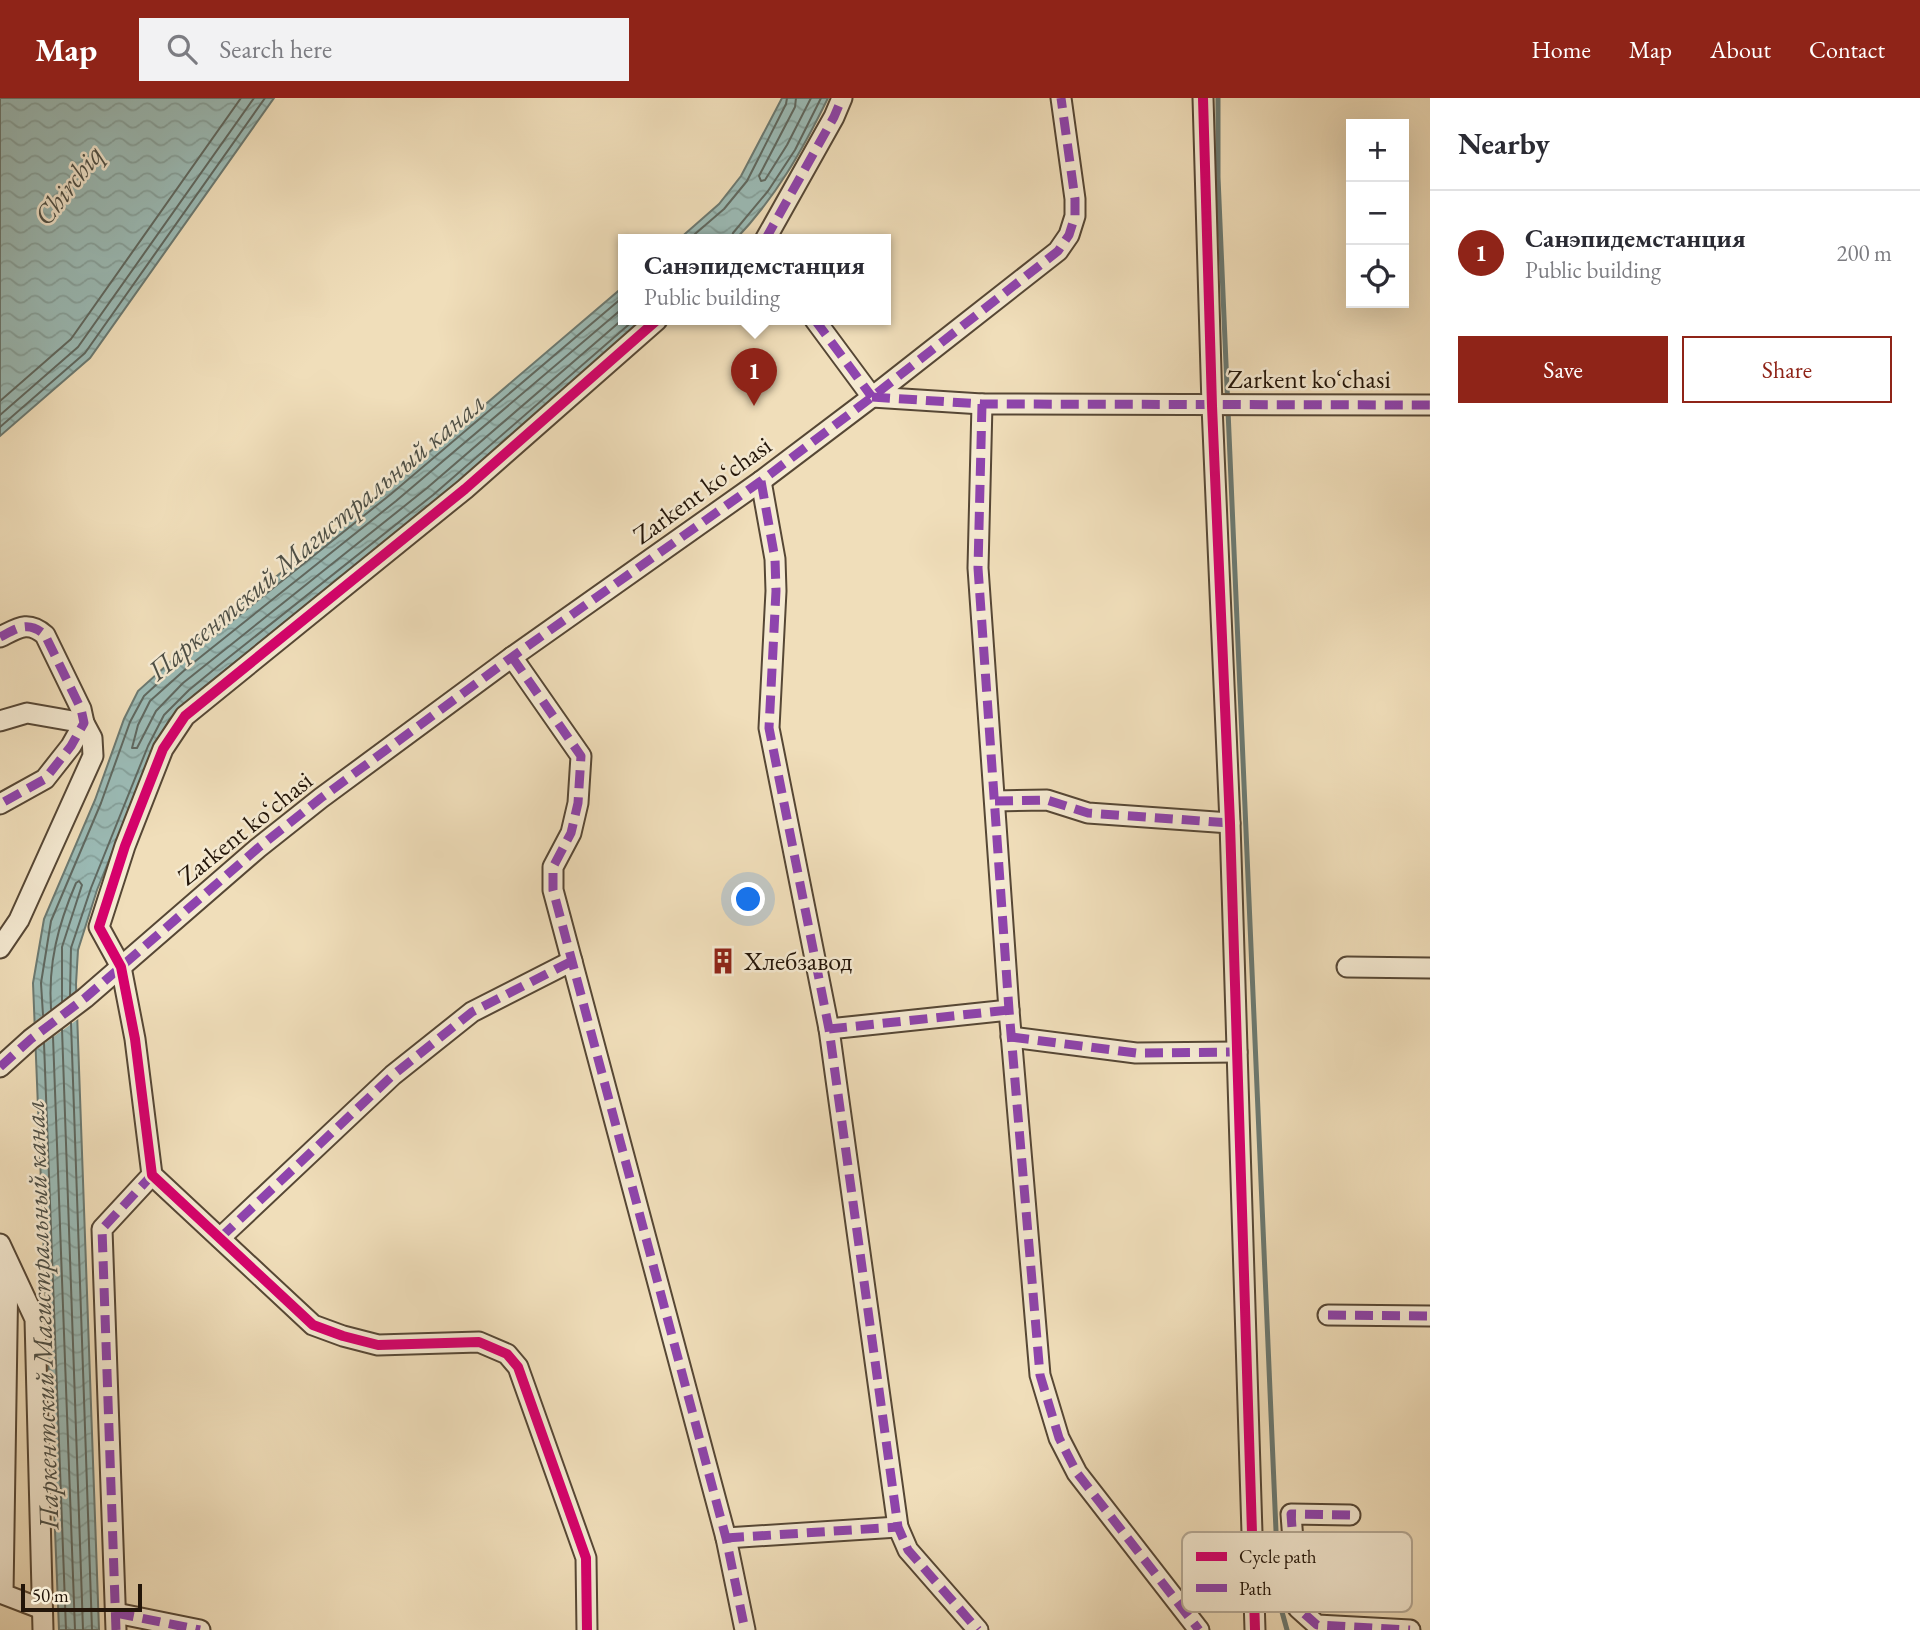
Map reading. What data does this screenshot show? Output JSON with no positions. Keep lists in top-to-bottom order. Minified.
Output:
{"streets":{"street":["Zarkent koʻchasi"]},"water":["Chirchiq","Паркентский Магистральный канал"],"places":{"building":["Хлебзавод"]},"legend":["Cycle path","Path"],"scale_bar":"50 m","page":{"header":"Map","search":"Search here","nav":["Home","Map","About","Contact"],"heading":"Nearby","map_buttons":["+","−"],"list":[{"mark":"1","name":"Санэпидемстанция","note":"Public building","value":"200 m"}],"popup":["Санэпидемстанция","Public building"],"buttons":["Save","Share"],"pins":"1","scale":"50 m"}}
